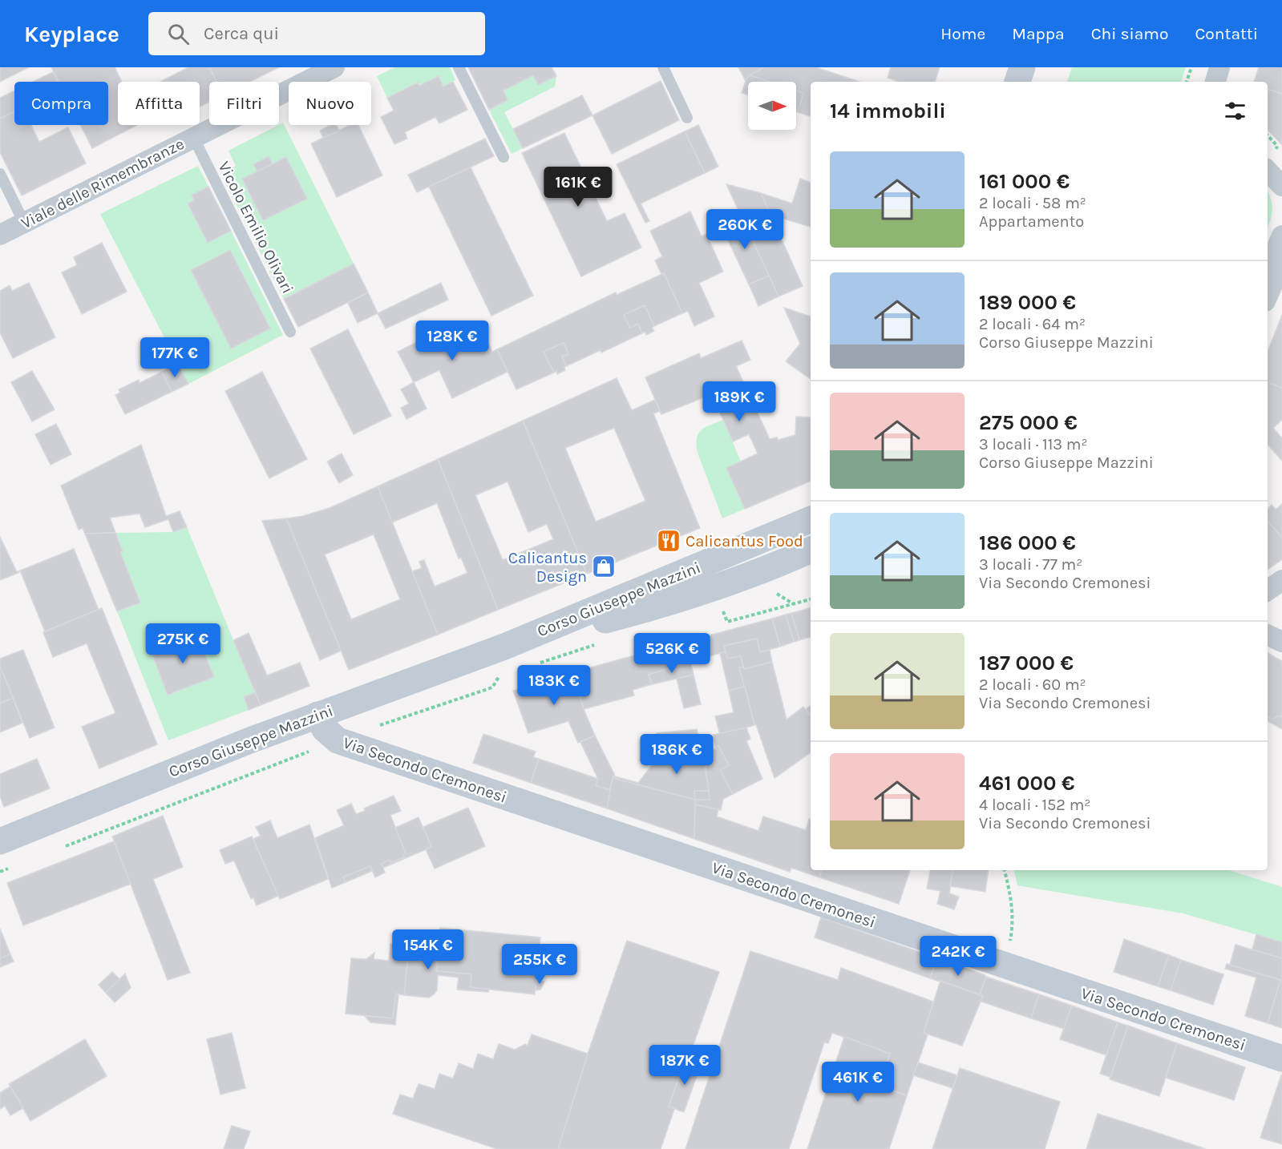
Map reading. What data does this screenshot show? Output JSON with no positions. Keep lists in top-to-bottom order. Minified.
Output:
{"streets":{"street":["Viale delle Rimembranze","Corso Giuseppe Mazzini","Via Secondo Cremonesi"],"lane":["Vicolo Emilio Olivari"]},"crossings":[["Viale delle Rimembranze","Vicolo Emilio Olivari"],["Corso Giuseppe Mazzini","Via Secondo Cremonesi"]],"places":{"restaurant":["Calicantus Food"],"shop":["Calicantus Design"]},"north":"right","page":{"header":"Keyplace","search":"Cerca qui","nav":["Home","Mappa","Chi siamo","Contatti"],"chip":["Compra","Affitta","Filtri","Nuovo"],"heading":"14 immobili","list":[{"name":"161 000 €","note":"2 locali · 58 m² · Appartamento"},{"name":"189 000 €","note":"2 locali · 64 m² · Corso Giuseppe Mazzini"},{"name":"275 000 €","note":"3 locali · 113 m² · Corso Giuseppe Mazzini"},{"name":"186 000 €","note":"3 locali · 77 m² · Via Secondo Cremonesi"},{"name":"187 000 €","note":"2 locali · 60 m² · Via Secondo Cremonesi"},{"name":"461 000 €","note":"4 locali · 152 m² · Via Secondo Cremonesi"}],"price":["161K €","260K €","128K €","177K €","189K €","275K €","526K €","183K €","186K €","154K €","242K €","255K €","187K €","461K €"]}}
